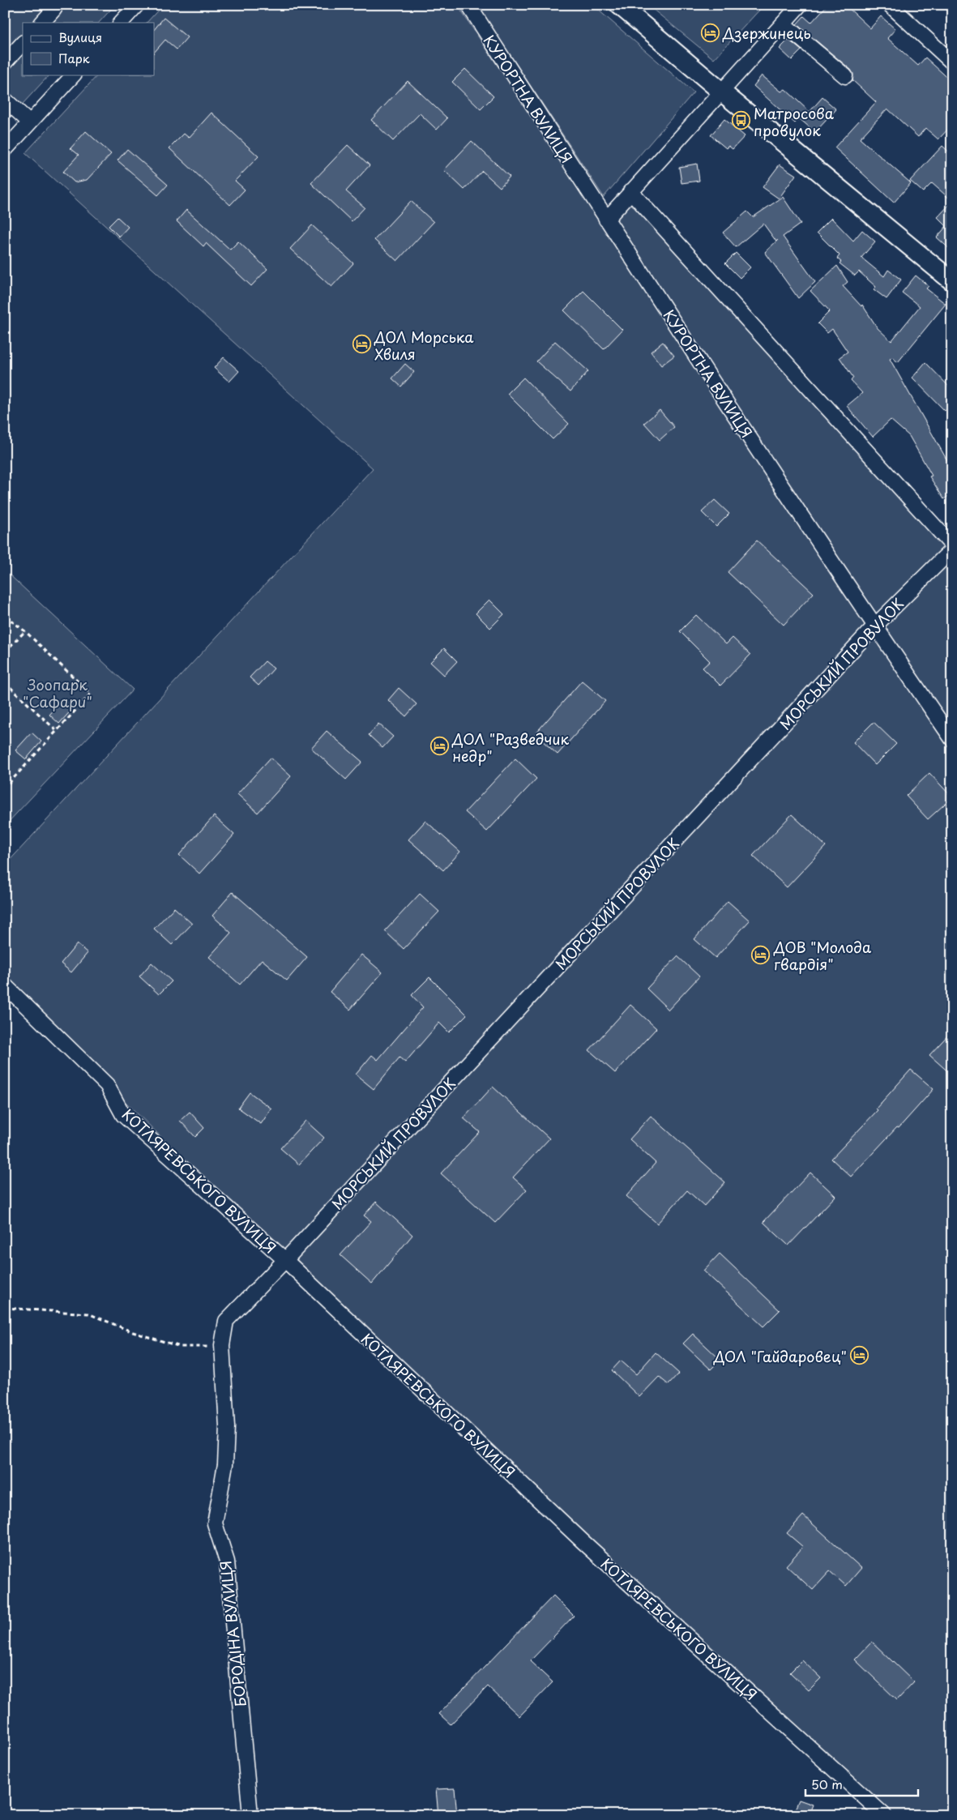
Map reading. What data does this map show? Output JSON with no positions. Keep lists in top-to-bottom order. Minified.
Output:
{"streets":{"street":["КУРОРТНА ВУЛИЦЯ","МОРСЬКИЙ ПРОВУЛОК","КОТЛЯРЕВСЬКОГО ВУЛИЦЯ","БОРОДІНА ВУЛИЦЯ"]},"crossings":[["КУРОРТНА ВУЛИЦЯ","МОРСЬКИЙ ПРОВУЛОК"],["МОРСЬКИЙ ПРОВУЛОК","КОТЛЯРЕВСЬКОГО ВУЛИЦЯ"],["МОРСЬКИЙ ПРОВУЛОК","БОРОДІНА ВУЛИЦЯ"],["КОТЛЯРЕВСЬКОГО ВУЛИЦЯ","БОРОДІНА ВУЛИЦЯ"]],"parks":["Зоопарк \"Сафари\""],"places":{"hotel":["Дзержинець","ДОЛ Морська Хвиля","ДОЛ \"Разведчик недр\"","ДОВ \"Молода гвардія\"","ДОЛ \"Гайдаровец\""],"bus stop":["Матросова провулок"]},"legend":["Вулиця","Парк"],"scale_bar":"50 m"}
